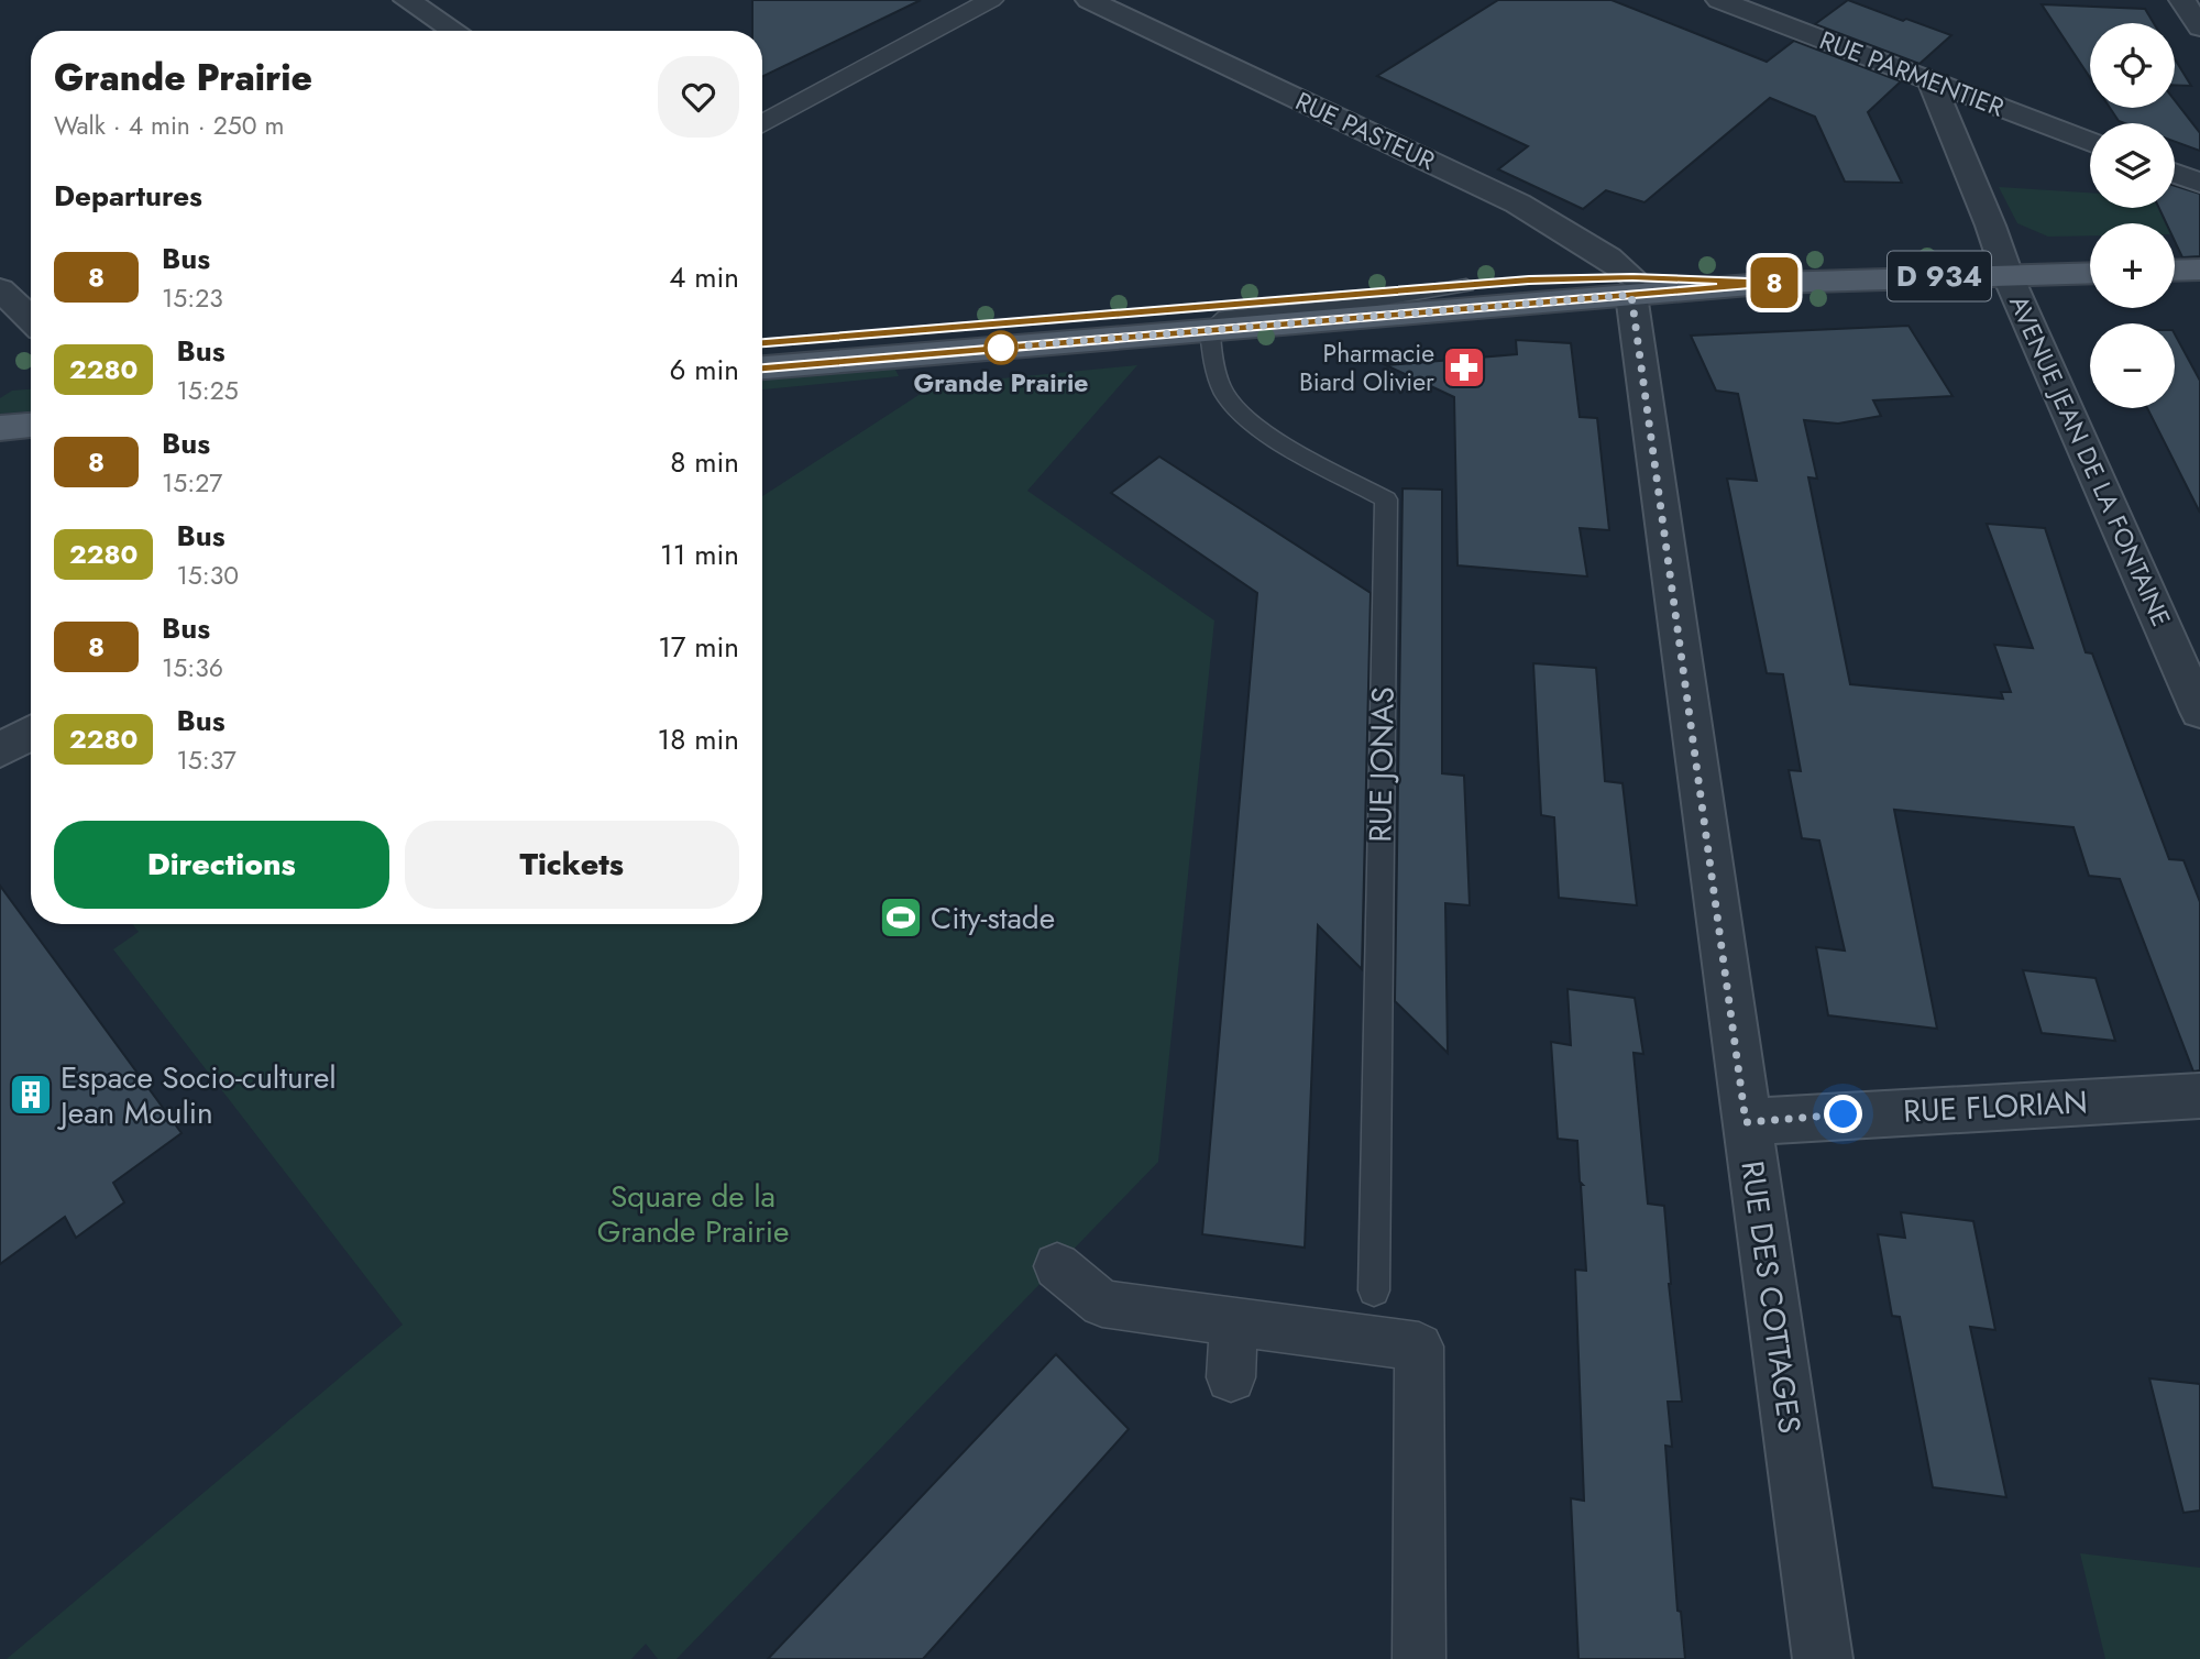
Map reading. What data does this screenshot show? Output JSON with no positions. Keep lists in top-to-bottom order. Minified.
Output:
{"streets":{"main road":["D 934"],"street":["RUE PARMENTIER","RUE PASTEUR","AVENUE JEAN DE LA FONTAINE","RUE FLORIAN","RUE DES COTTAGES"],"lane":["RUE JONAS"]},"crossings":[["RUE PARMENTIER","AVENUE JEAN DE LA FONTAINE"],["RUE PASTEUR","D 934"],["RUE PASTEUR","RUE DES COTTAGES"],["D 934","AVENUE JEAN DE LA FONTAINE"],["D 934","RUE JONAS"],["D 934","RUE DES COTTAGES"],["RUE FLORIAN","RUE DES COTTAGES"]],"parks":["Square de la Grande Prairie"],"places":{"other":["Grande Prairie"],"pharmacy":["Pharmacie Biard Olivier"],"sports":["City-stade"],"building":["Espace Socio-culturel Jean Moulin"]},"lines":["bus line 8"],"page":{"on_map":"8","map_buttons":["+","−"],"heading":[["Grande Prairie","Walk · 4 min · 250 m"],"Departures"],"list":[{"mark":"8","name":"Bus","note":"15:23","value":"4 min"},{"mark":"2280","name":"Bus","note":"15:25","value":"6 min"},{"mark":"8","name":"Bus","note":"15:27","value":"8 min"},{"mark":"2280","name":"Bus","note":"15:30","value":"11 min"},{"mark":"8","name":"Bus","note":"15:36","value":"17 min"},{"mark":"2280","name":"Bus","note":"15:37","value":"18 min"}],"buttons":["Directions","Tickets"]}}
